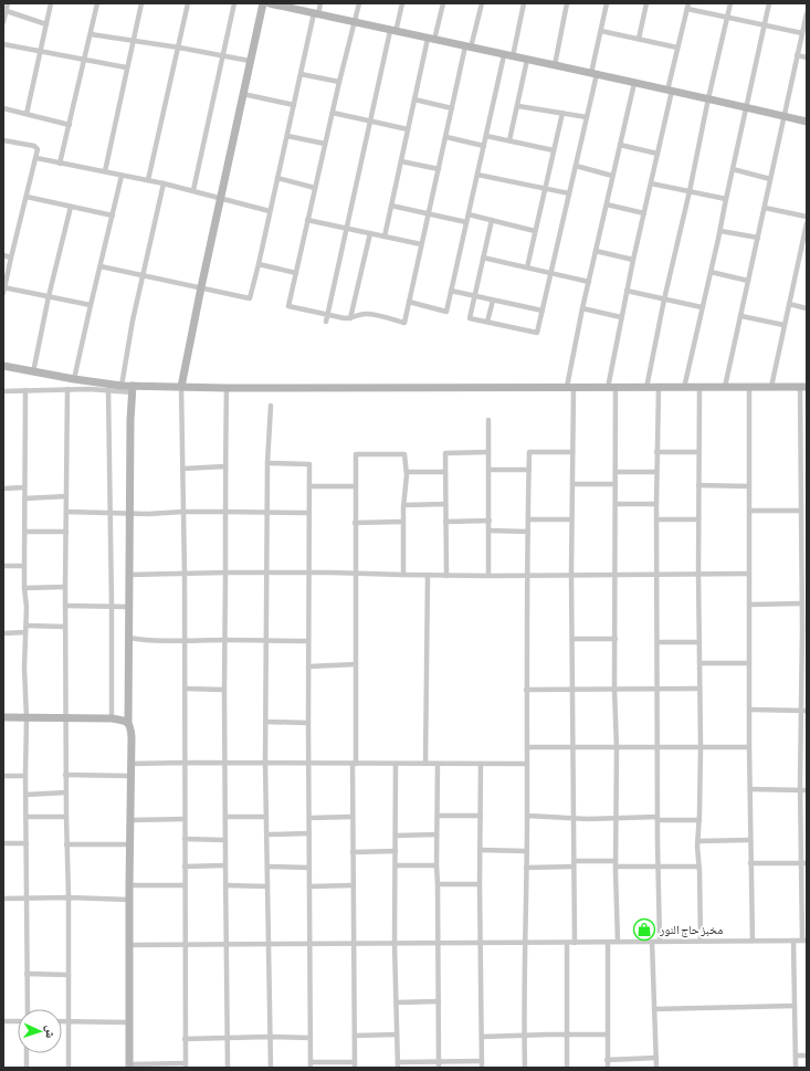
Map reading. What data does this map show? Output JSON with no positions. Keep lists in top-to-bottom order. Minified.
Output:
{"places":{"shop":["مخبز حاج النور"]},"north":"right"}
